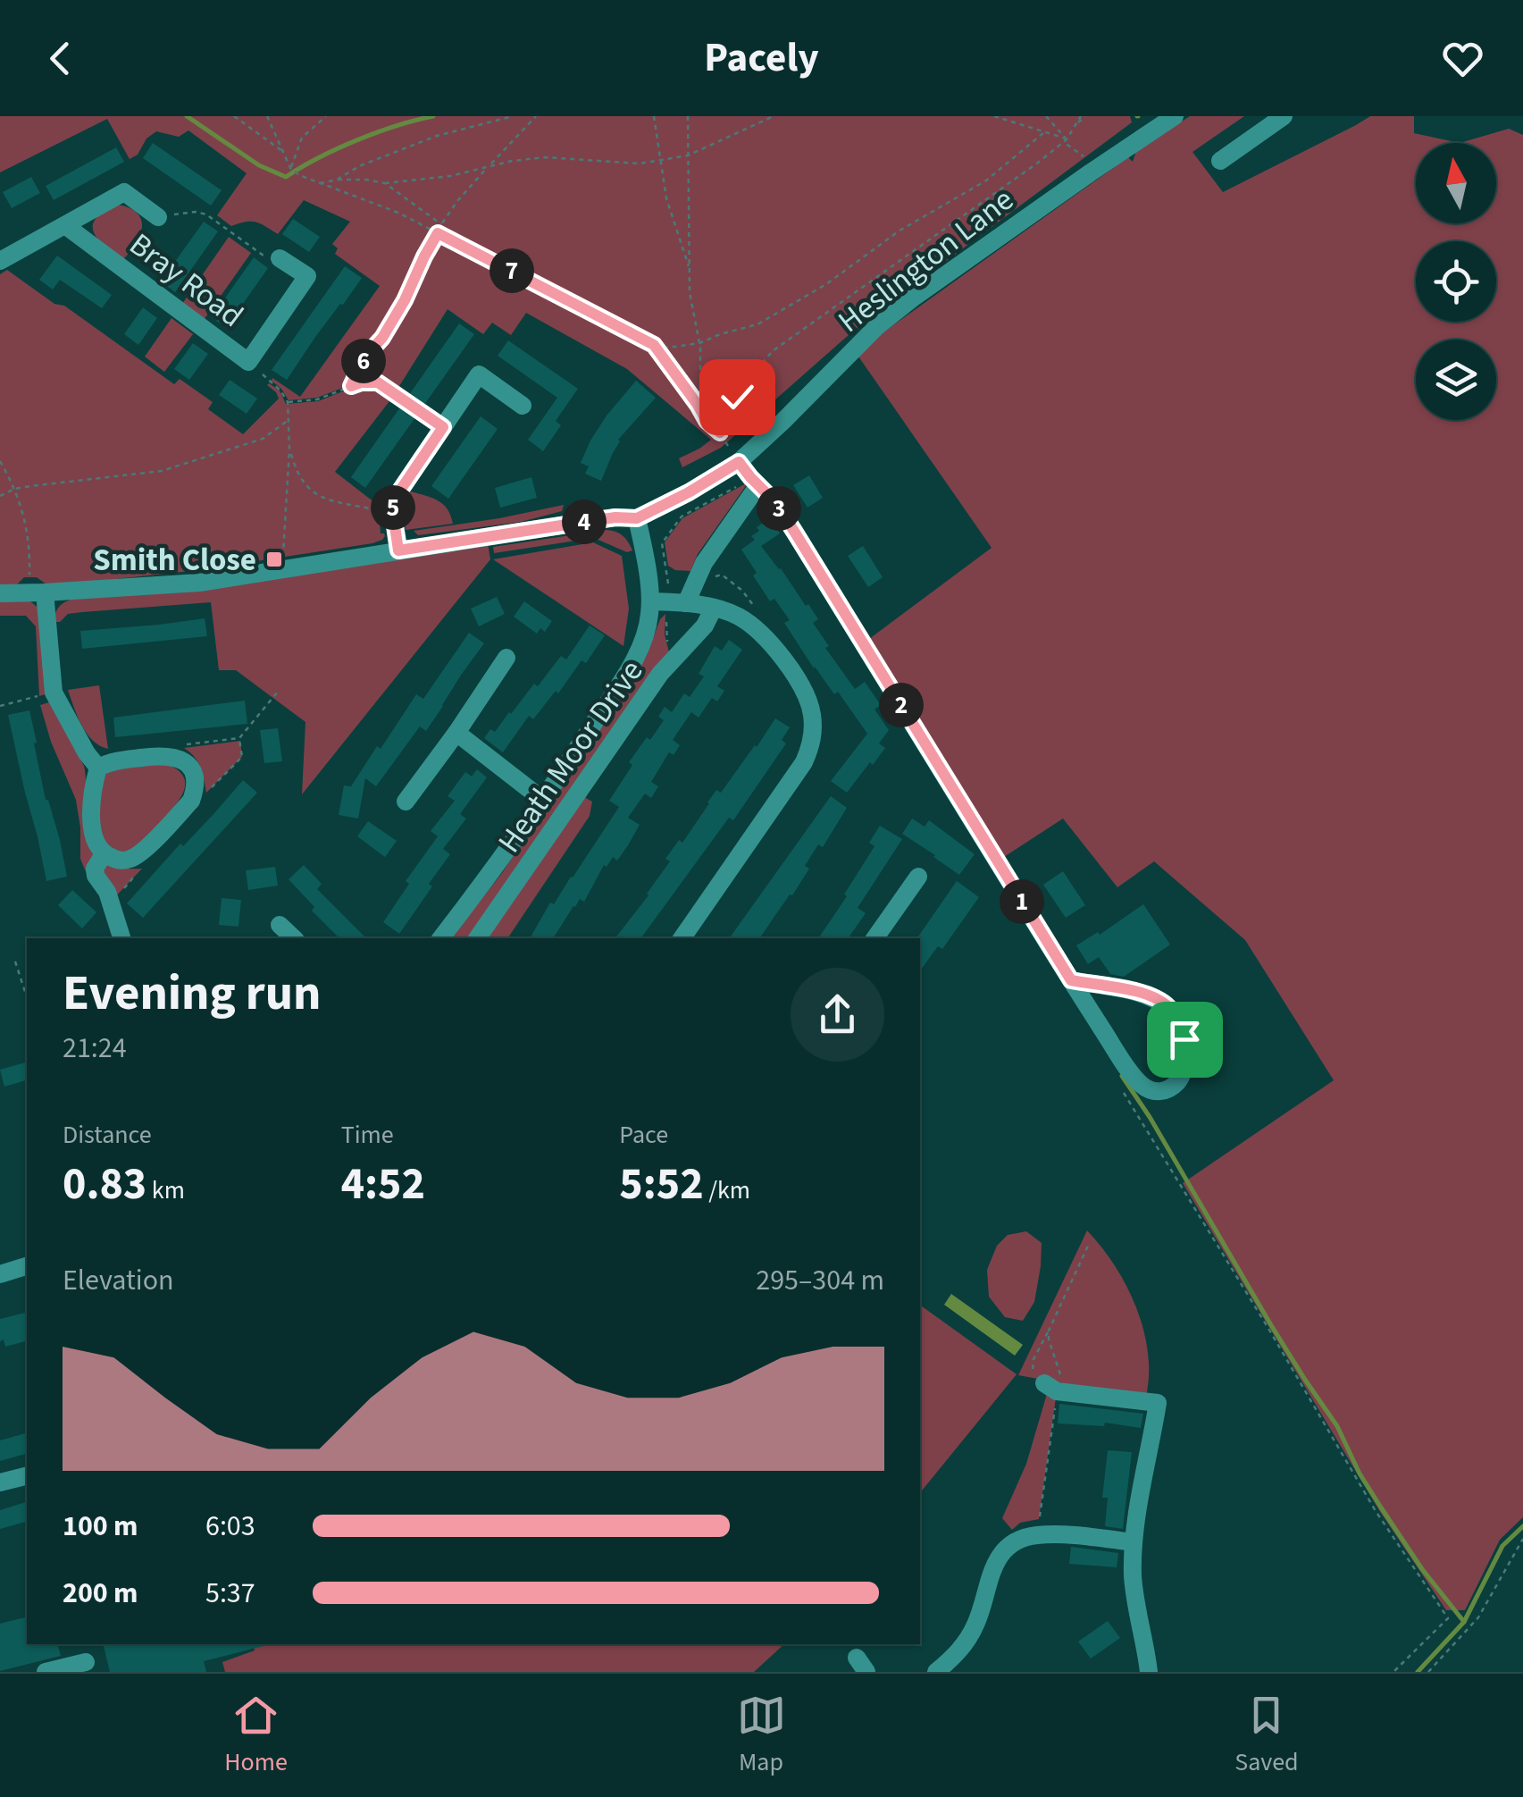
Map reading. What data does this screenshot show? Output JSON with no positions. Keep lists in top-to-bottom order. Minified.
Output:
{"streets":{"street":["Heslington Lane","Bray Road","Heath Moor Drive"]},"places":{"transit":["Smith Close"]},"north":"top","page":{"header":"Pacely","pins":["7","6","5","3","4","2","1"],"heading":["Evening run","21:24"],"stats":[["Distance","0.83 km"],["Time","4:52"],["Pace","5:52 /km"]],"chart":["Elevation","295–304 m"],"list":[{"name":"100 m","note":"6:03"},{"name":"200 m","note":"5:37"}],"tabs":["Home","Map","Saved"]}}
